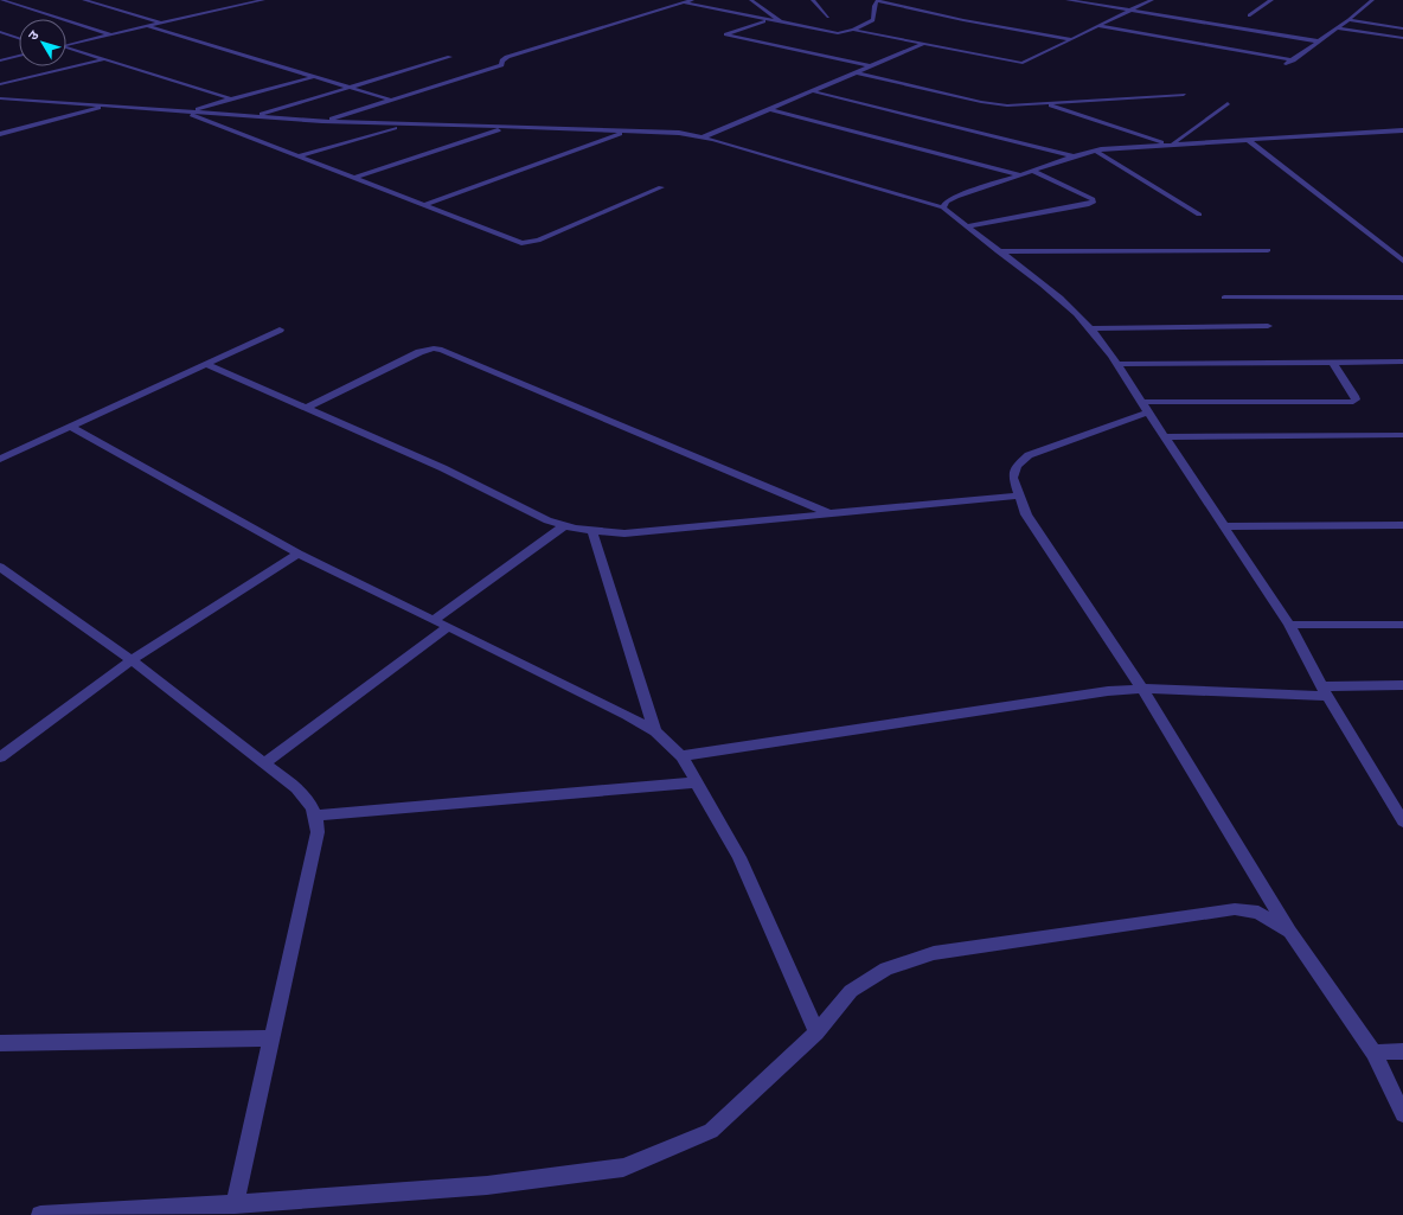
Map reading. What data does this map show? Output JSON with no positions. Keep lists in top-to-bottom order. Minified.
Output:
{"north":"top left"}
